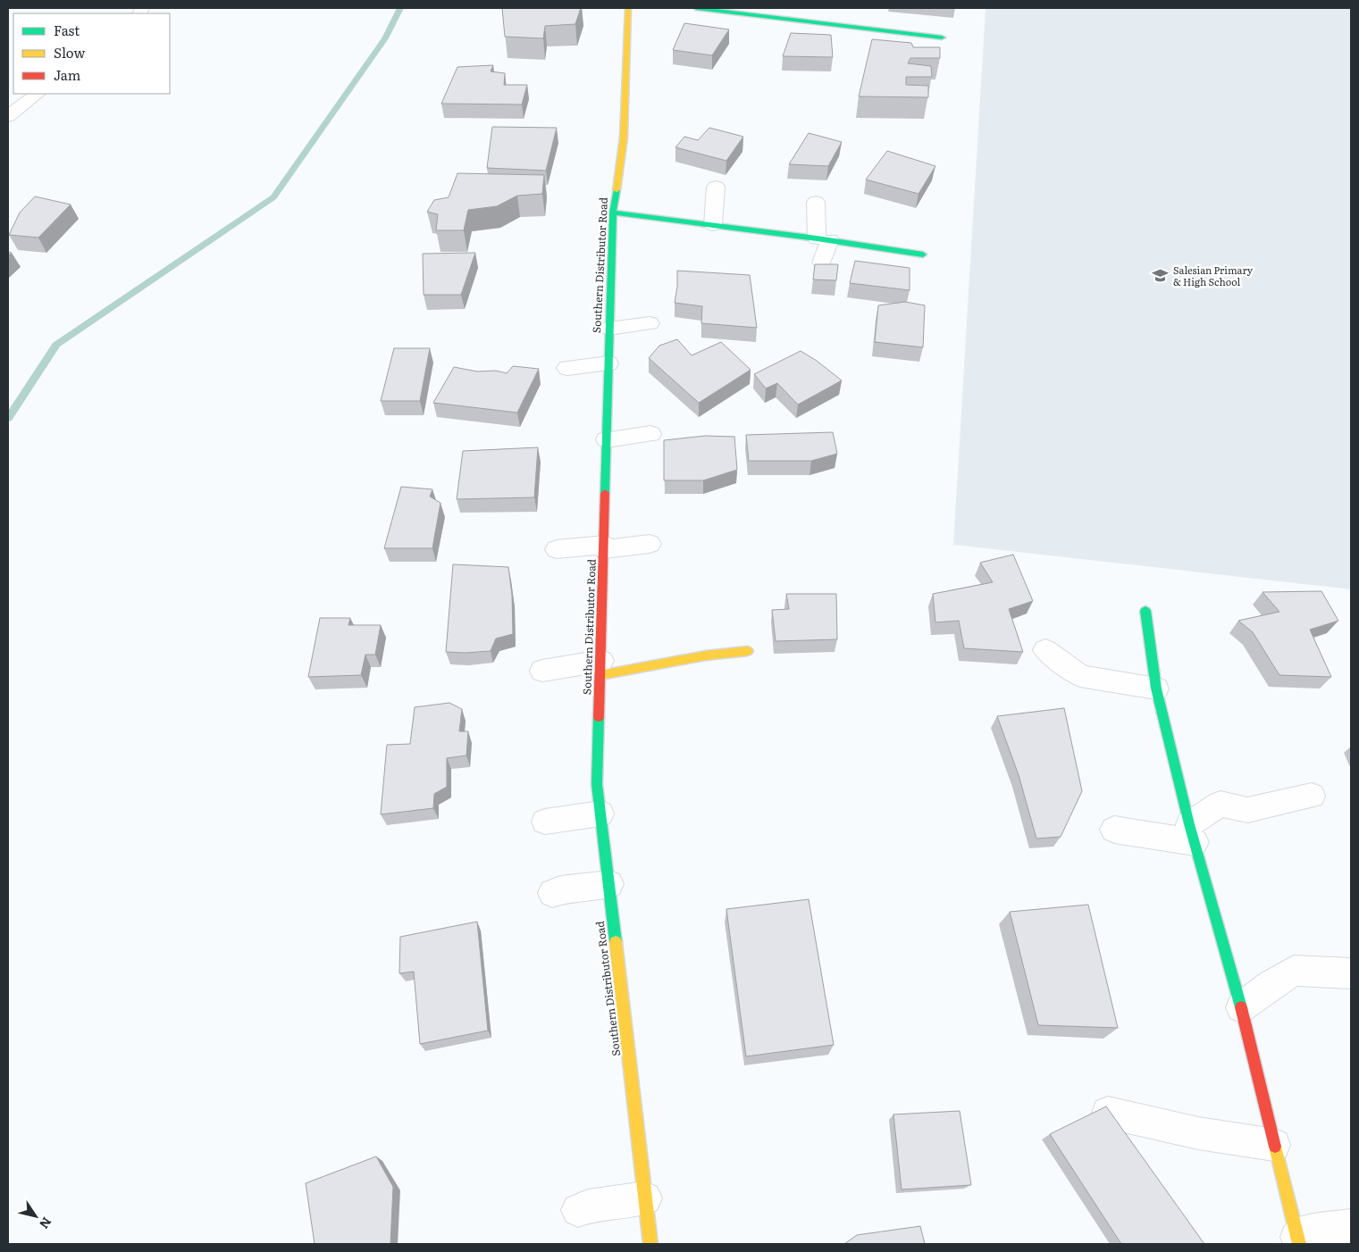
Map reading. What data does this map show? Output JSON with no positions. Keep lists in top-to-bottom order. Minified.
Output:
{"streets":{"street":["Southern Distributor Road"]},"places":{"school or university":["Salesian Primary & High School"]},"legend":["Fast","Slow","Jam"],"north":"bottom right"}
